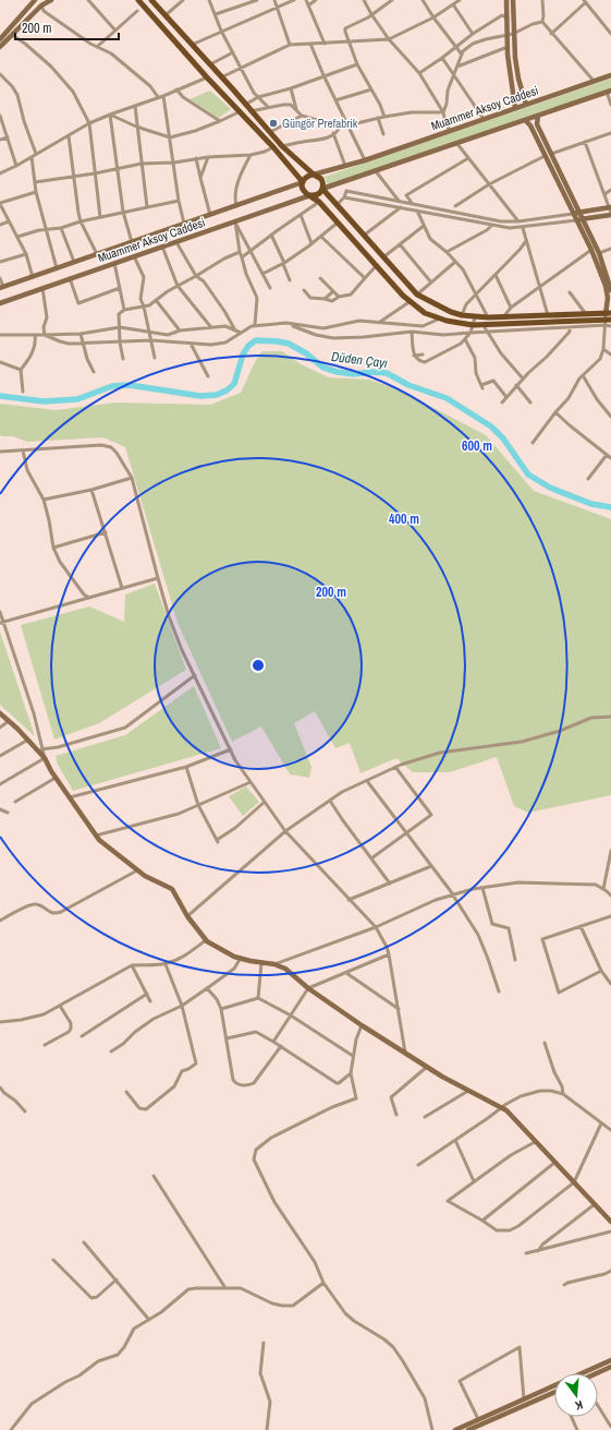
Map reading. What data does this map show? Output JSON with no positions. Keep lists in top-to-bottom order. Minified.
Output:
{"streets":{"street":["Muammer Aksoy Caddesi"]},"water":["Düden Çayı"],"places":["Güngör Prefabrik"],"scale_bar":"200 m","north":"bottom","rings":["600 m","400 m","200 m"]}
